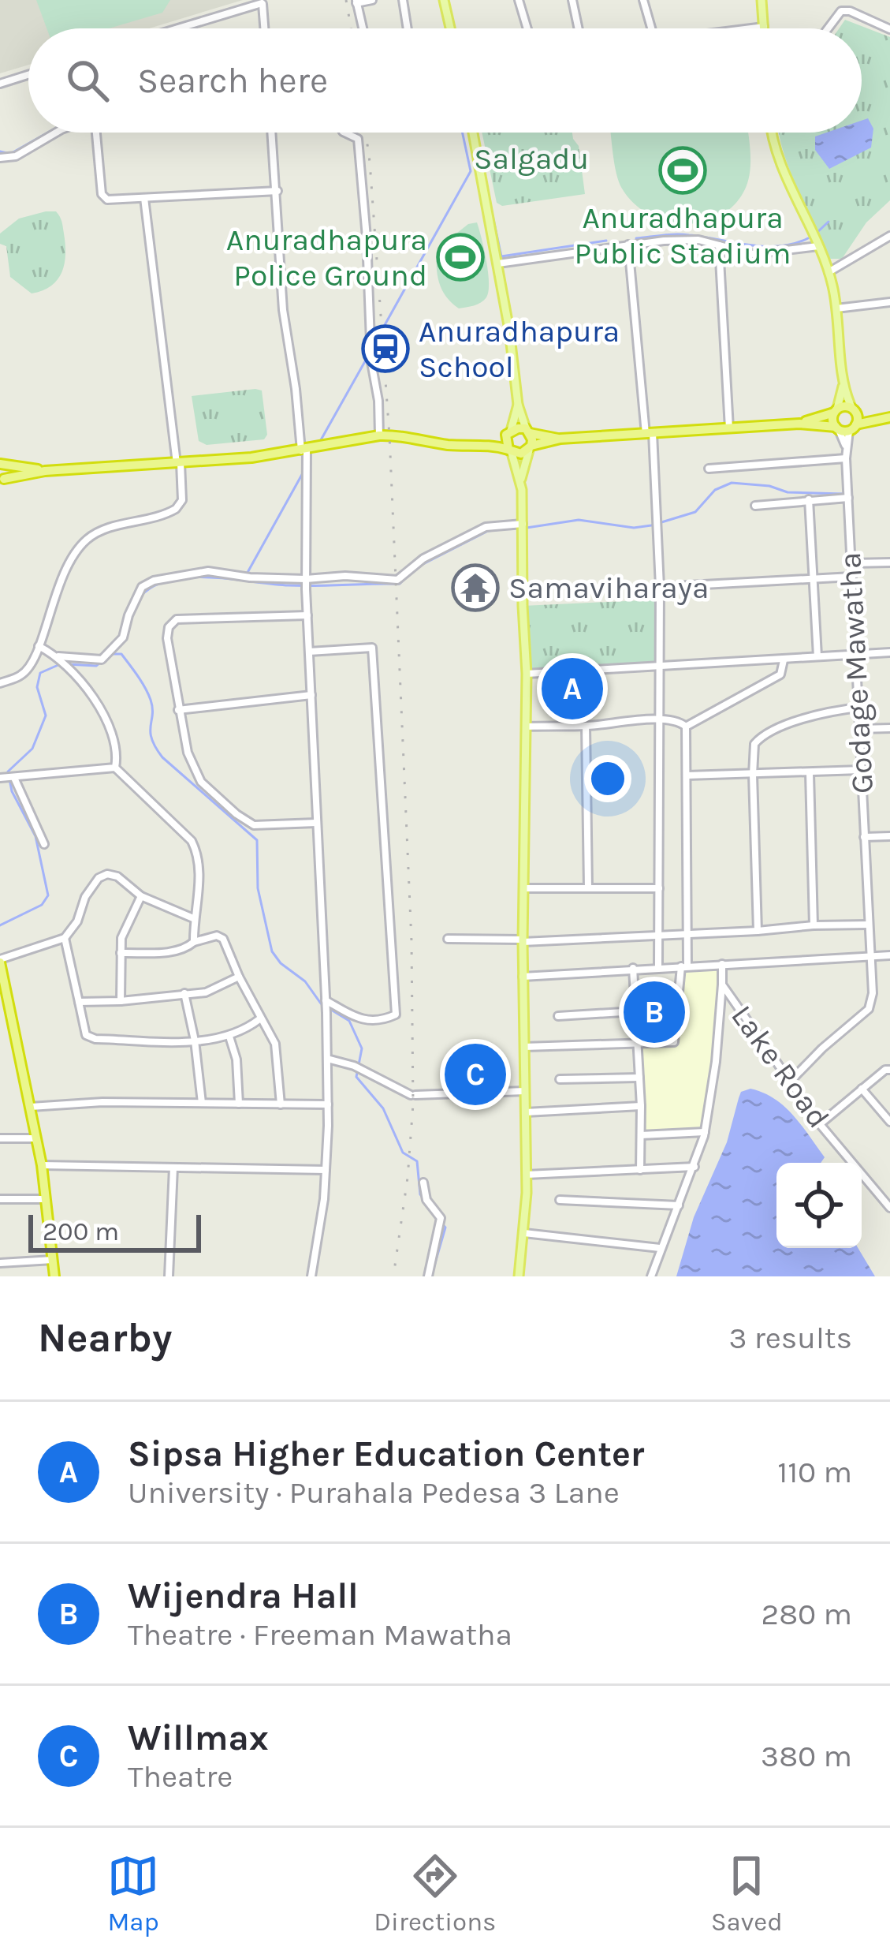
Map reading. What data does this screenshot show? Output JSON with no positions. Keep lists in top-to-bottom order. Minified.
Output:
{"streets":{"street":["Godage Mawatha","Lake Road"]},"crossings":[["Godage Mawatha","Lake Road"]],"parks":["Salgadu"],"places":{"sports":["Anuradhapura Public Stadium","Anuradhapura Police Ground"],"station":["Anuradhapura School"],"temple":["Samaviharaya"]},"scale_bar":"200 m","page":{"search":"Search here","pins":["A","B","C"],"scale":"200 m","heading":["Nearby","3 results"],"list":[{"mark":"A","name":"Sipsa Higher Education Center","note":"University · Purahala Pedesa 3 Lane","value":"110 m"},{"mark":"B","name":"Wijendra Hall","note":"Theatre · Freeman Mawatha","value":"280 m"},{"mark":"C","name":"Willmax","note":"Theatre","value":"380 m"}],"nav":["Map","Directions","Saved"]}}
